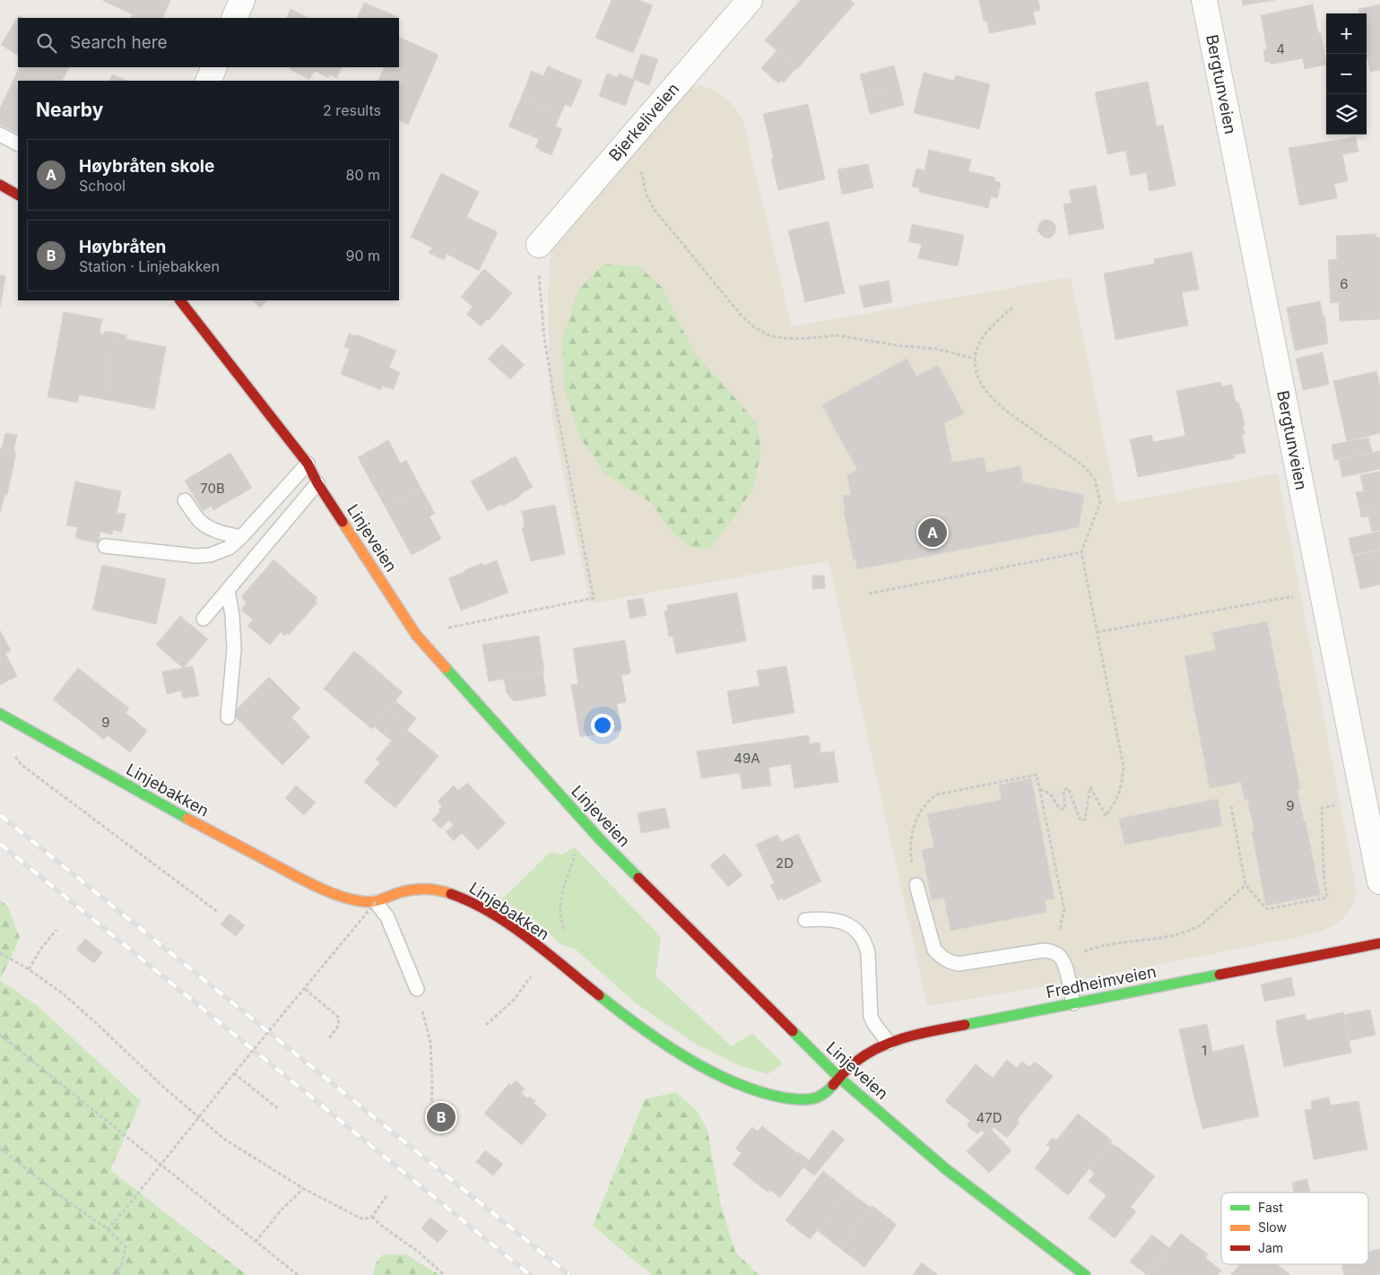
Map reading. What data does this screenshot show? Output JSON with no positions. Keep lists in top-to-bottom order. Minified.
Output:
{"streets":{"street":["Bergtunveien","Bjerkeliveien","Linjeveien","Linjebakken","Fredheimveien"]},"crossings":[["Linjeveien","Linjebakken"],["Linjeveien","Fredheimveien"],["Linjebakken","Fredheimveien"]],"house_numbers":["4","6","70B","9","49A","9","2D","1","47D"],"legend":["Fast","Slow","Jam"],"page":{"map_buttons":["+","−"],"search":"Search here","heading":["Nearby","2 results"],"list":[{"mark":"A","name":"Høybråten skole","note":"School","value":"80 m"},{"mark":"B","name":"Høybråten","note":"Station · Linjebakken","value":"90 m"}],"pins":["A","B"]}}
